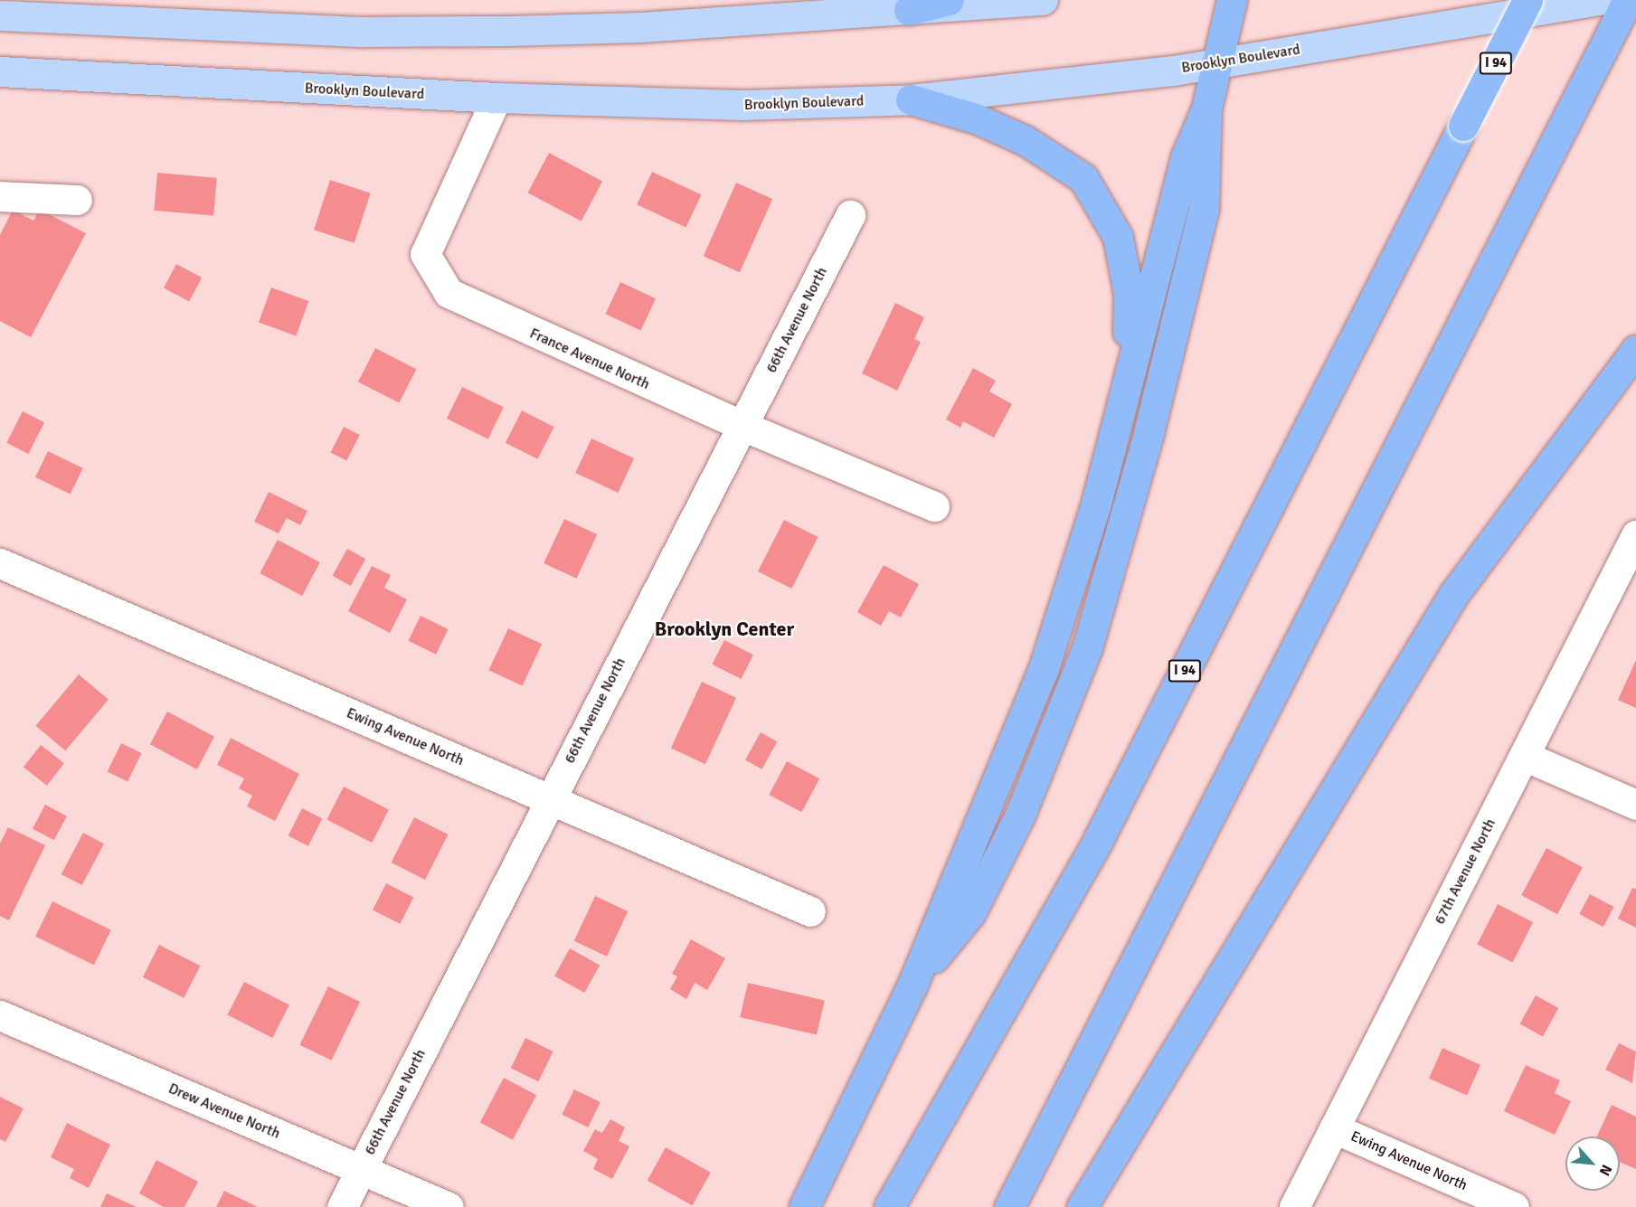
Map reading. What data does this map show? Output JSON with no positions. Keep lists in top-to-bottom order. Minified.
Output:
{"streets":{"highway":["I 94"],"main road":["Brooklyn Boulevard"],"street":["66th Avenue North","France Avenue North","Ewing Avenue North","67th Avenue North","Drew Avenue North"]},"crossings":[["Brooklyn Boulevard","France Avenue North"],["66th Avenue North","France Avenue North"],["66th Avenue North","Ewing Avenue North"],["66th Avenue North","Drew Avenue North"],["Ewing Avenue North","67th Avenue North"]],"districts":["Brooklyn Center"],"north":"bottom right"}
